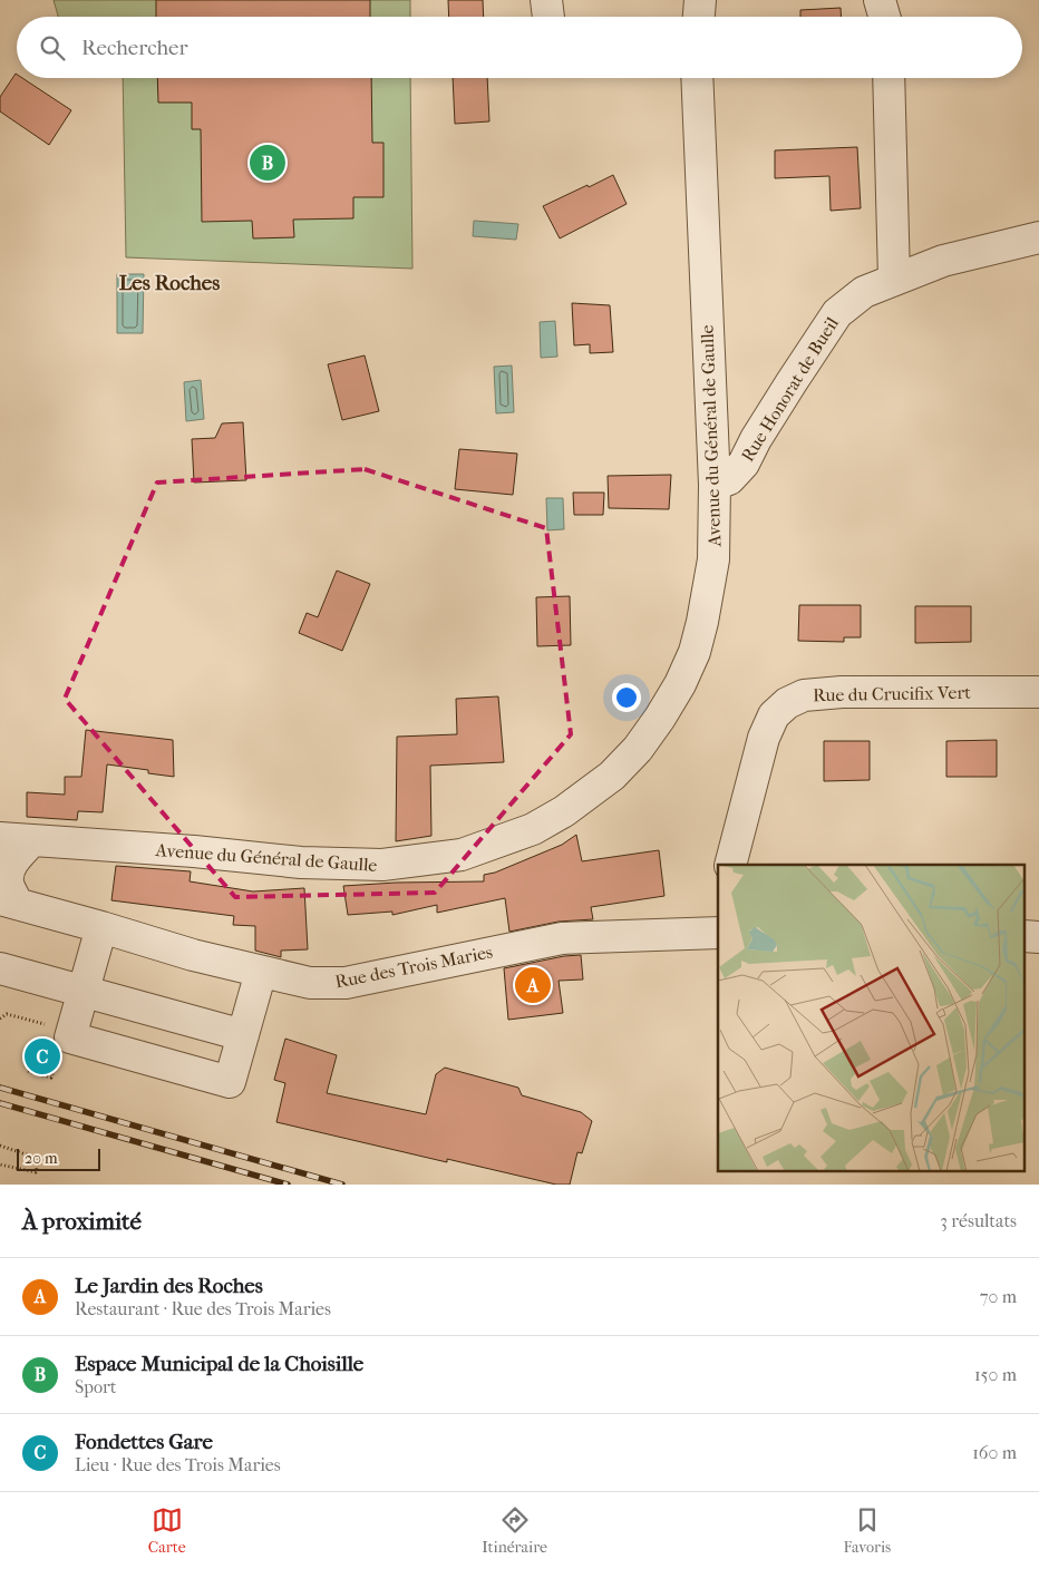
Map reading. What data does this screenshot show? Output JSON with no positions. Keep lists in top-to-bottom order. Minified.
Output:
{"streets":{"street":["Rue Honorat de Bueil","Avenue du Général de Gaulle","Rue du Crucifix Vert","Rue des Trois Maries"]},"crossings":[["Rue Honorat de Bueil","Avenue du Général de Gaulle"],["Avenue du Général de Gaulle","Rue des Trois Maries"]],"districts":["Les Roches"],"scale_bar":"20 m","page":{"search":"Rechercher","pins":["B","A","C"],"scale":"20 m","heading":["À proximité","3 résultats"],"list":[{"mark":"A","name":"Le Jardin des Roches","note":"Restaurant · Rue des Trois Maries","value":"70 m"},{"mark":"B","name":"Espace Municipal de la Choisille","note":"Sport","value":"150 m"},{"mark":"C","name":"Fondettes Gare","note":"Lieu · Rue des Trois Maries","value":"160 m"}],"nav":["Carte","Itinéraire","Favoris"]}}
